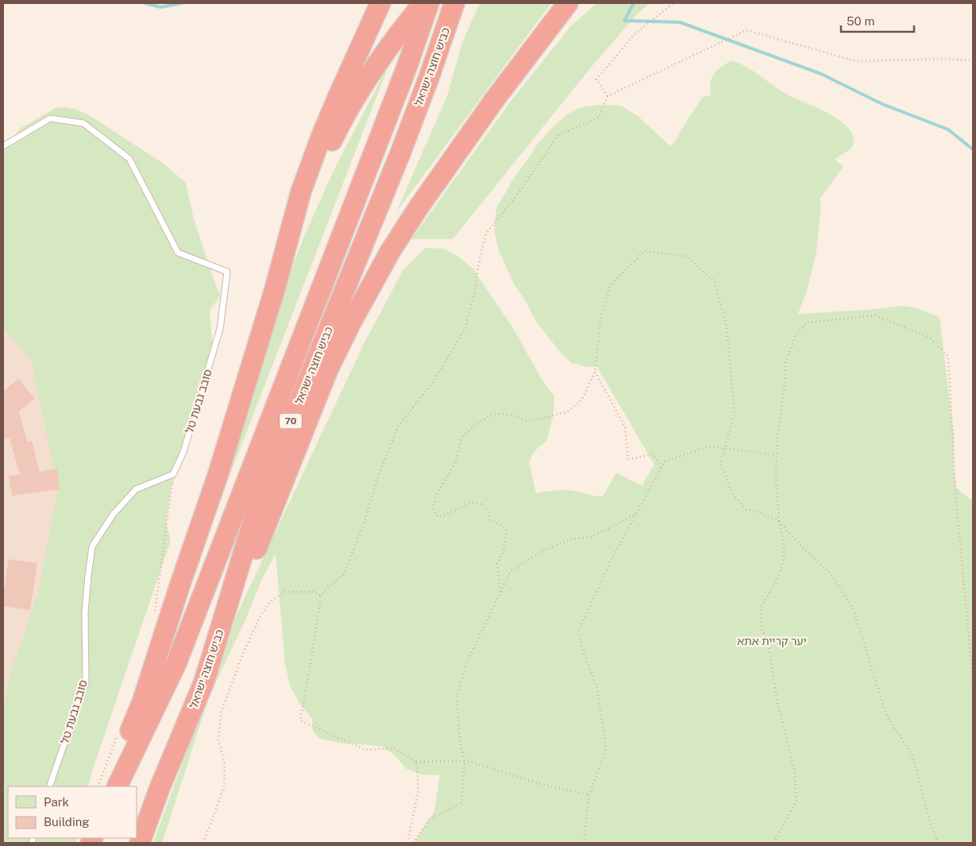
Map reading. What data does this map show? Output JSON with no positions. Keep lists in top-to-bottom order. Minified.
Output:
{"streets":{"highway":["כביש חוצה ישראל","70"],"lane":["סובב גבעת טל"]},"parks":["יער קריית אתא"],"legend":["Park","Building"],"scale_bar":"50 m"}
